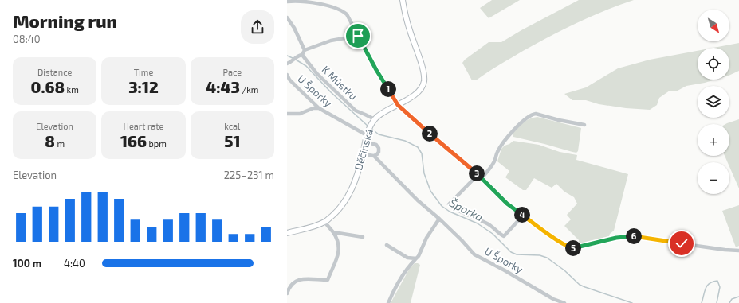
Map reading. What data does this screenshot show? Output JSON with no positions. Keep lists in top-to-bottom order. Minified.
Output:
{"streets":{"main road":["Děčínská"],"street":["K Můstku","U Šporky"]},"crossings":[["K Můstku","Děčínská"],["U Šporky","Děčínská"]],"water":["Šporka"],"north":"bottom right","page":{"heading":["Morning run","08:40"],"map_buttons":["+","−"],"stats":[["Distance","0.68 km"],["Time","3:12"],["Pace","4:43 /km"],["Elevation","8 m"],["Heart rate","166 bpm"],["kcal","51"]],"pins":["1","2","3","4","6","5"],"chart":["Elevation","225–231 m"],"list":[{"name":"100 m","note":"4:40"}]}}
